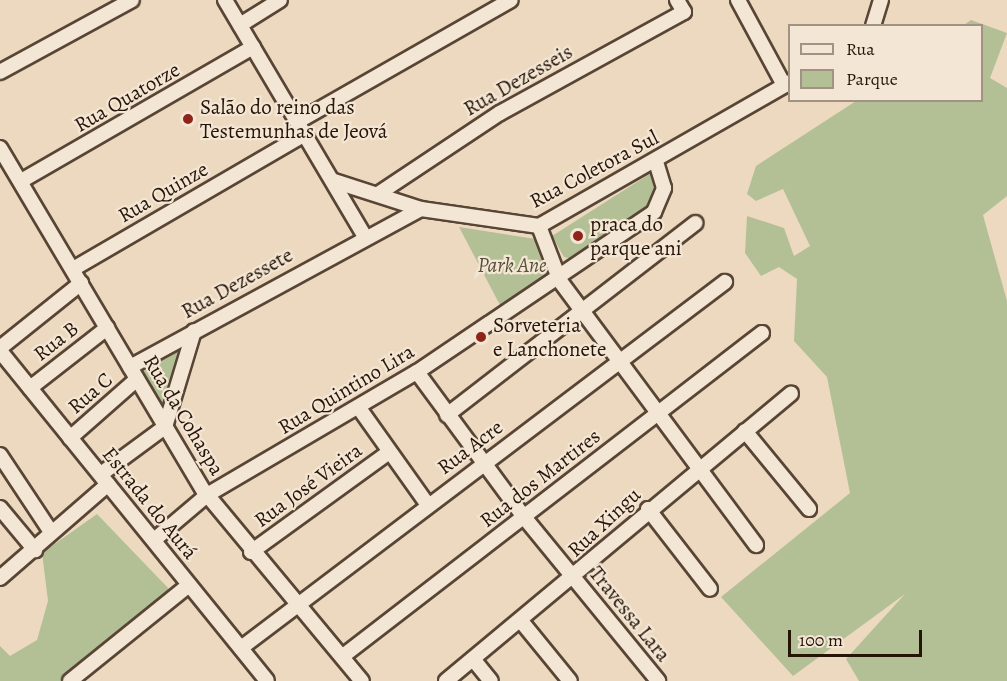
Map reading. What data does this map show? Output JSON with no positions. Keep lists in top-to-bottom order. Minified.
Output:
{"streets":{"street":["Rua Dezesseis","Rua Quatorze","Rua Coletora Sul","Rua Quinze","Rua Dezessete","Rua B","Rua Quintino Lira","Rua C","Rua da Cohaspa","Rua Acre","Rua dos Martires","Rua José Vieira","Estrada do Aurá","Rua Xingu","Travessa Lara"]},"crossings":[["Rua Dezesseis","Rua Coletora Sul"],["Rua Quatorze","Rua da Cohaspa"],["Rua Coletora Sul","Rua Dezessete"],["Rua Coletora Sul","Rua Quintino Lira"],["Rua Quinze","Rua da Cohaspa"],["Rua Dezessete","Rua da Cohaspa"],["Rua B","Rua da Cohaspa"],["Rua B","Estrada do Aurá"],["Rua Quintino Lira","Rua da Cohaspa"],["Rua Quintino Lira","Estrada do Aurá"],["Rua Quintino Lira","Travessa Lara"],["Rua C","Rua da Cohaspa"],["Rua C","Estrada do Aurá"],["Rua da Cohaspa","Rua Acre"],["Rua da Cohaspa","Rua dos Martires"],["Rua da Cohaspa","Rua José Vieira"],["Rua Acre","Estrada do Aurá"],["Rua Acre","Travessa Lara"],["Rua dos Martires","Travessa Lara"],["Rua Xingu","Travessa Lara"]],"parks":["Park Ane"],"places":["Salão do reino das Testemunhas de Jeová","praca do parque ani","Sorveteria e Lanchonete"],"legend":["Rua","Parque"],"scale_bar":"100 m"}
